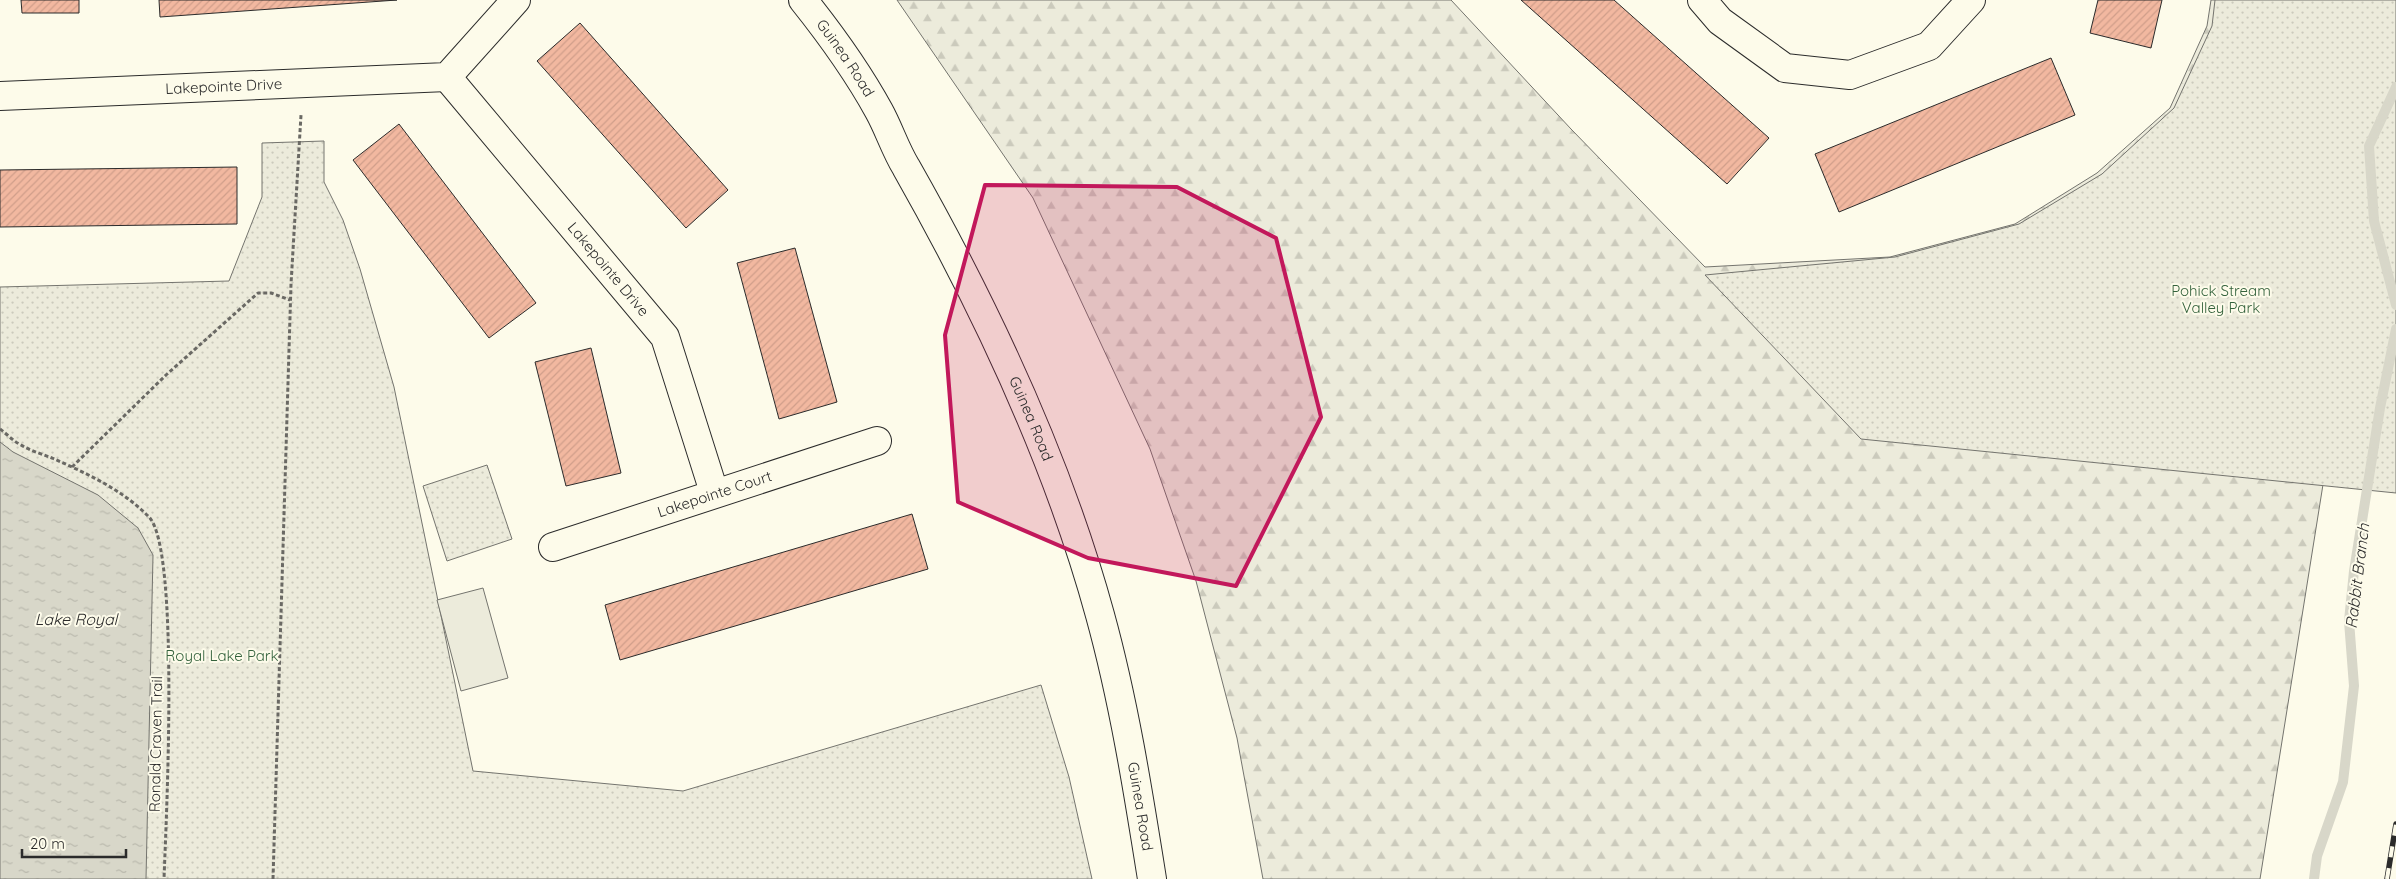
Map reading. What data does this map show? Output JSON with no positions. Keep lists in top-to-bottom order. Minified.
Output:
{"streets":{"street":["Guinea Road","Lakepointe Drive","Lakepointe Court"],"path":["Ronald Craven Trail"]},"crossings":[["Lakepointe Drive","Lakepointe Court"]],"water":["Rabbit Branch","Lake Royal"],"parks":["Pohick Stream Valley Park","Royal Lake Park"],"scale_bar":"20 m"}
